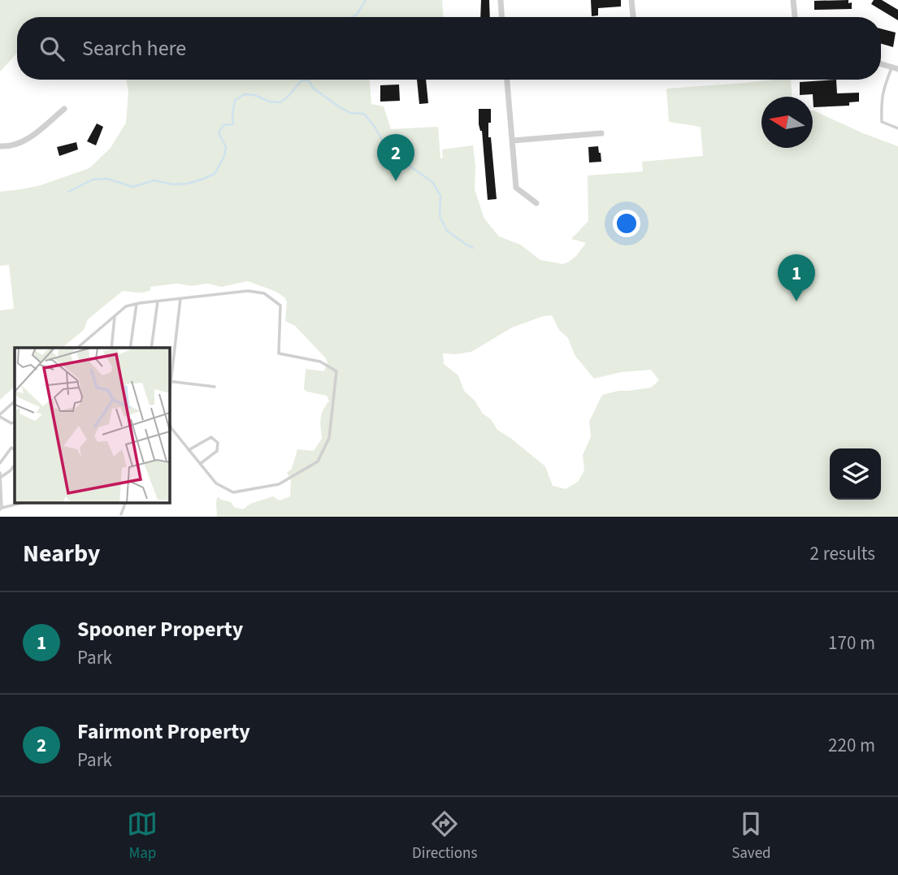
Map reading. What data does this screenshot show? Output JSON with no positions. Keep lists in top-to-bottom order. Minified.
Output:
{"north":"left","page":{"search":"Search here","pins":["2","1"],"heading":["Nearby","2 results"],"list":[{"mark":"1","name":"Spooner Property","note":"Park","value":"170 m"},{"mark":"2","name":"Fairmont Property","note":"Park","value":"220 m"}],"nav":["Map","Directions","Saved"]}}
